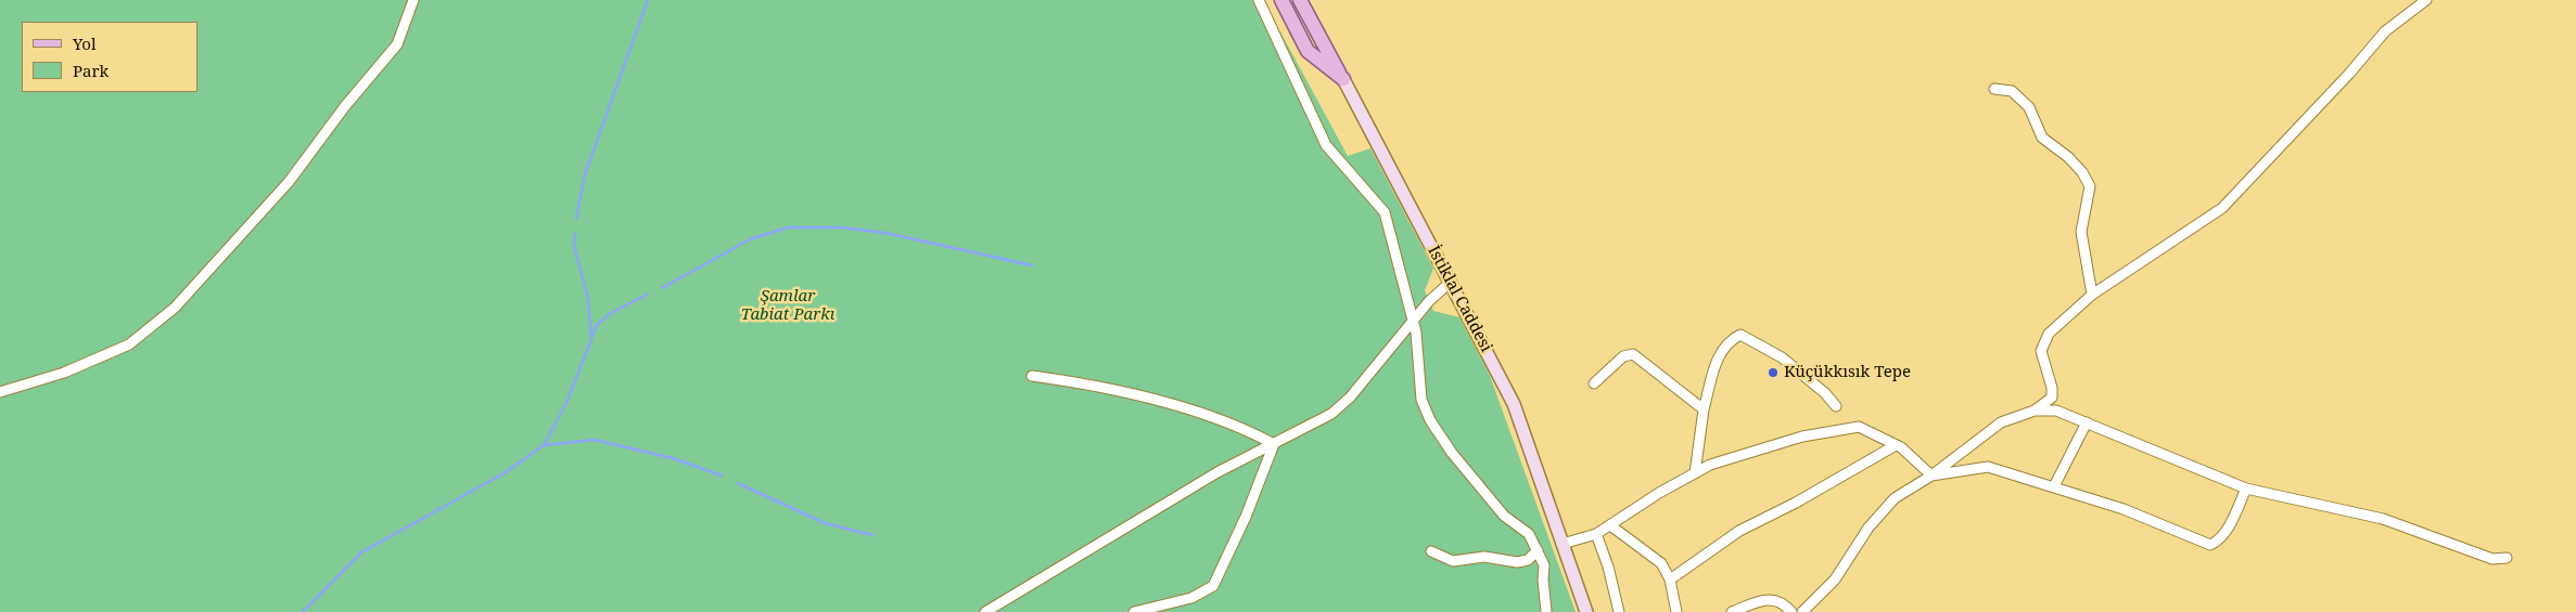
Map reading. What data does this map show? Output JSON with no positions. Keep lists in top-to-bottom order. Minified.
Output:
{"streets":{"main road":["İstiklal Caddesi"]},"parks":["Şamlar Tabiat Parkı"],"places":["Küçükkısık Tepe"],"legend":["Yol","Park"]}
